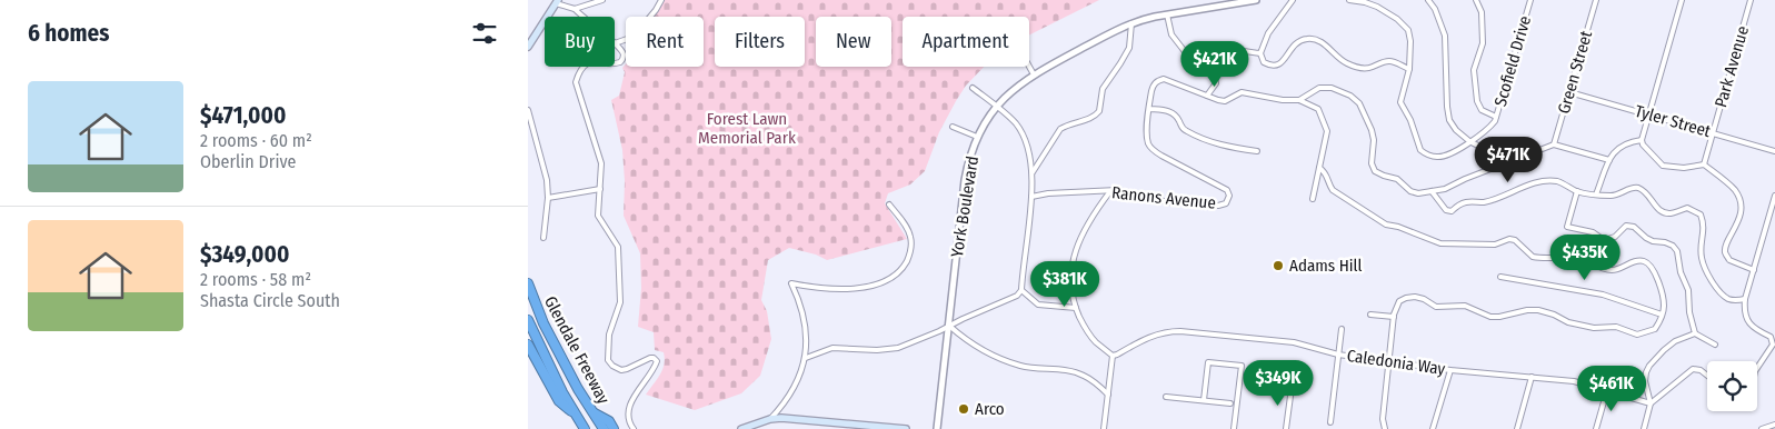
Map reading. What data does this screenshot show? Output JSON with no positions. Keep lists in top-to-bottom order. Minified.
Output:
{"streets":{"highway":["Glendale Freeway"],"street":["Scofield Drive","Park Avenue","Green Street","Tyler Street","Ranons Avenue","York Boulevard","Caledonia Way"]},"crossings":[["Park Avenue","Tyler Street"],["Green Street","Tyler Street"]],"parks":["Forest Lawn Memorial Park"],"places":["Adams Hill","Arco"],"page":{"heading":"6 homes","chip":["Buy","Rent","Filters","New","Apartment"],"price":["$421K","$471K","$435K","$381K","$349K","$461K"],"list":[{"name":"$471,000","note":"2 rooms · 60 m² · Oberlin Drive"},{"name":"$349,000","note":"2 rooms · 58 m² · Shasta Circle South"}]}}
